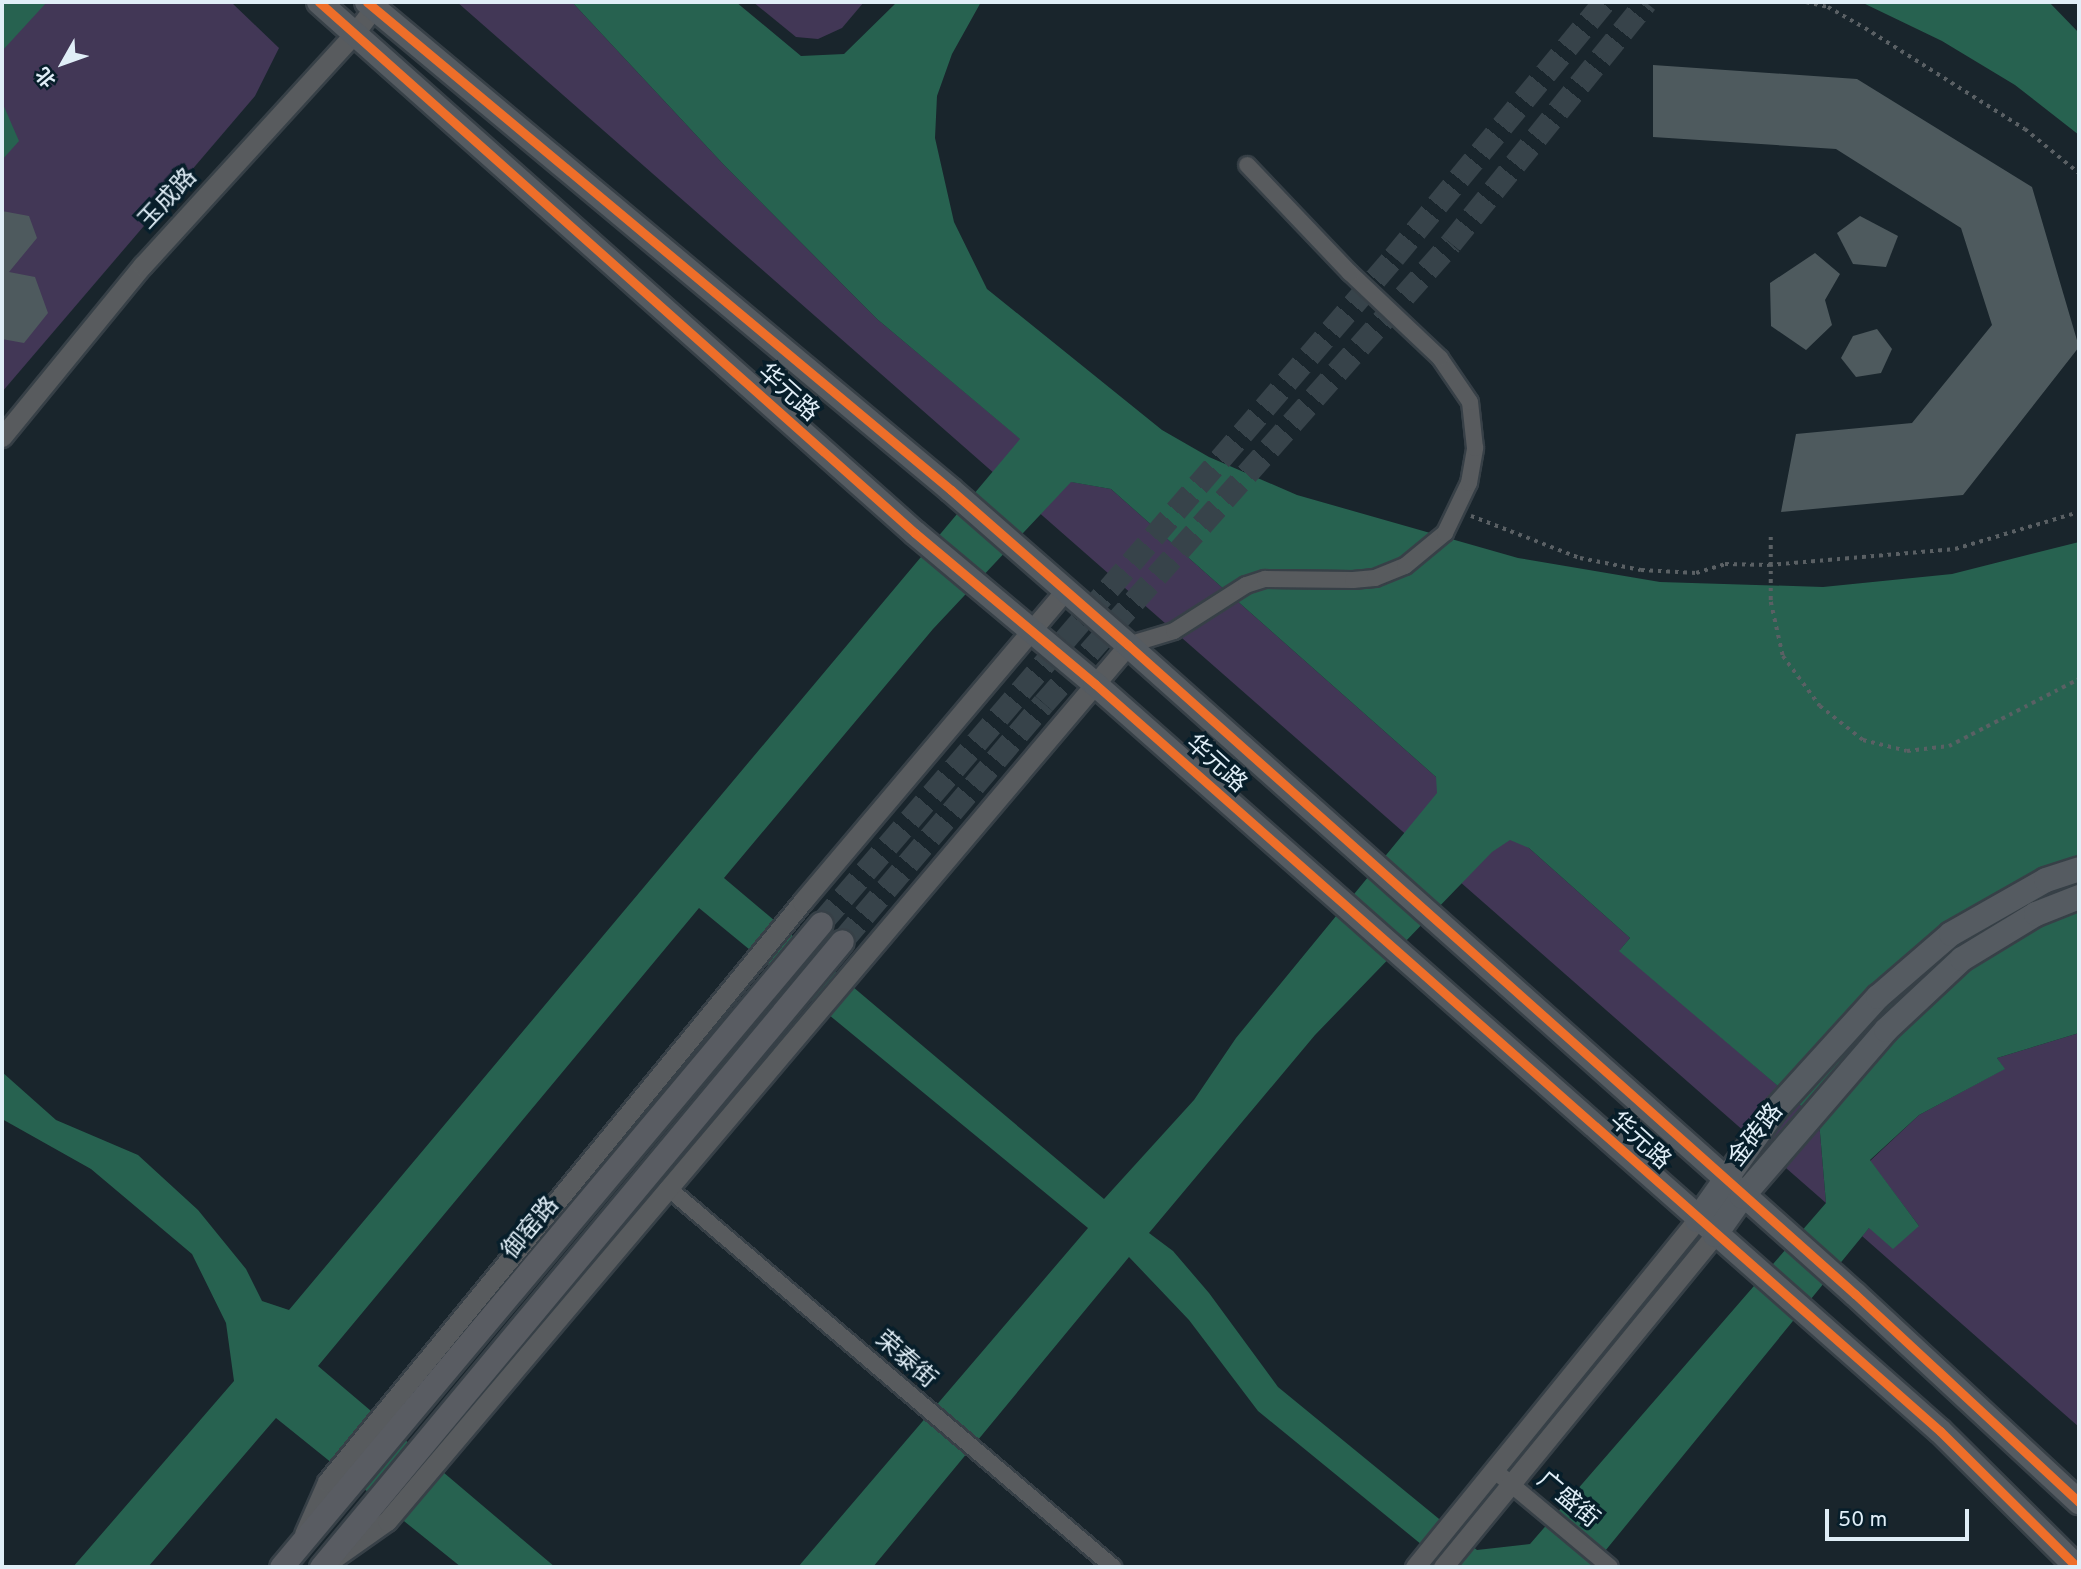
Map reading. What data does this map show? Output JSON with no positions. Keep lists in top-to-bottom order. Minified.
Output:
{"streets":{"main road":["华元路","金砖路","御窑路"],"street":["玉成路","荣泰街","广盛街"]},"crossings":[["玉成路","华元路"],["华元路","金砖路"],["金砖路","广盛街"]],"scale_bar":"50 m","north":"bottom left"}
